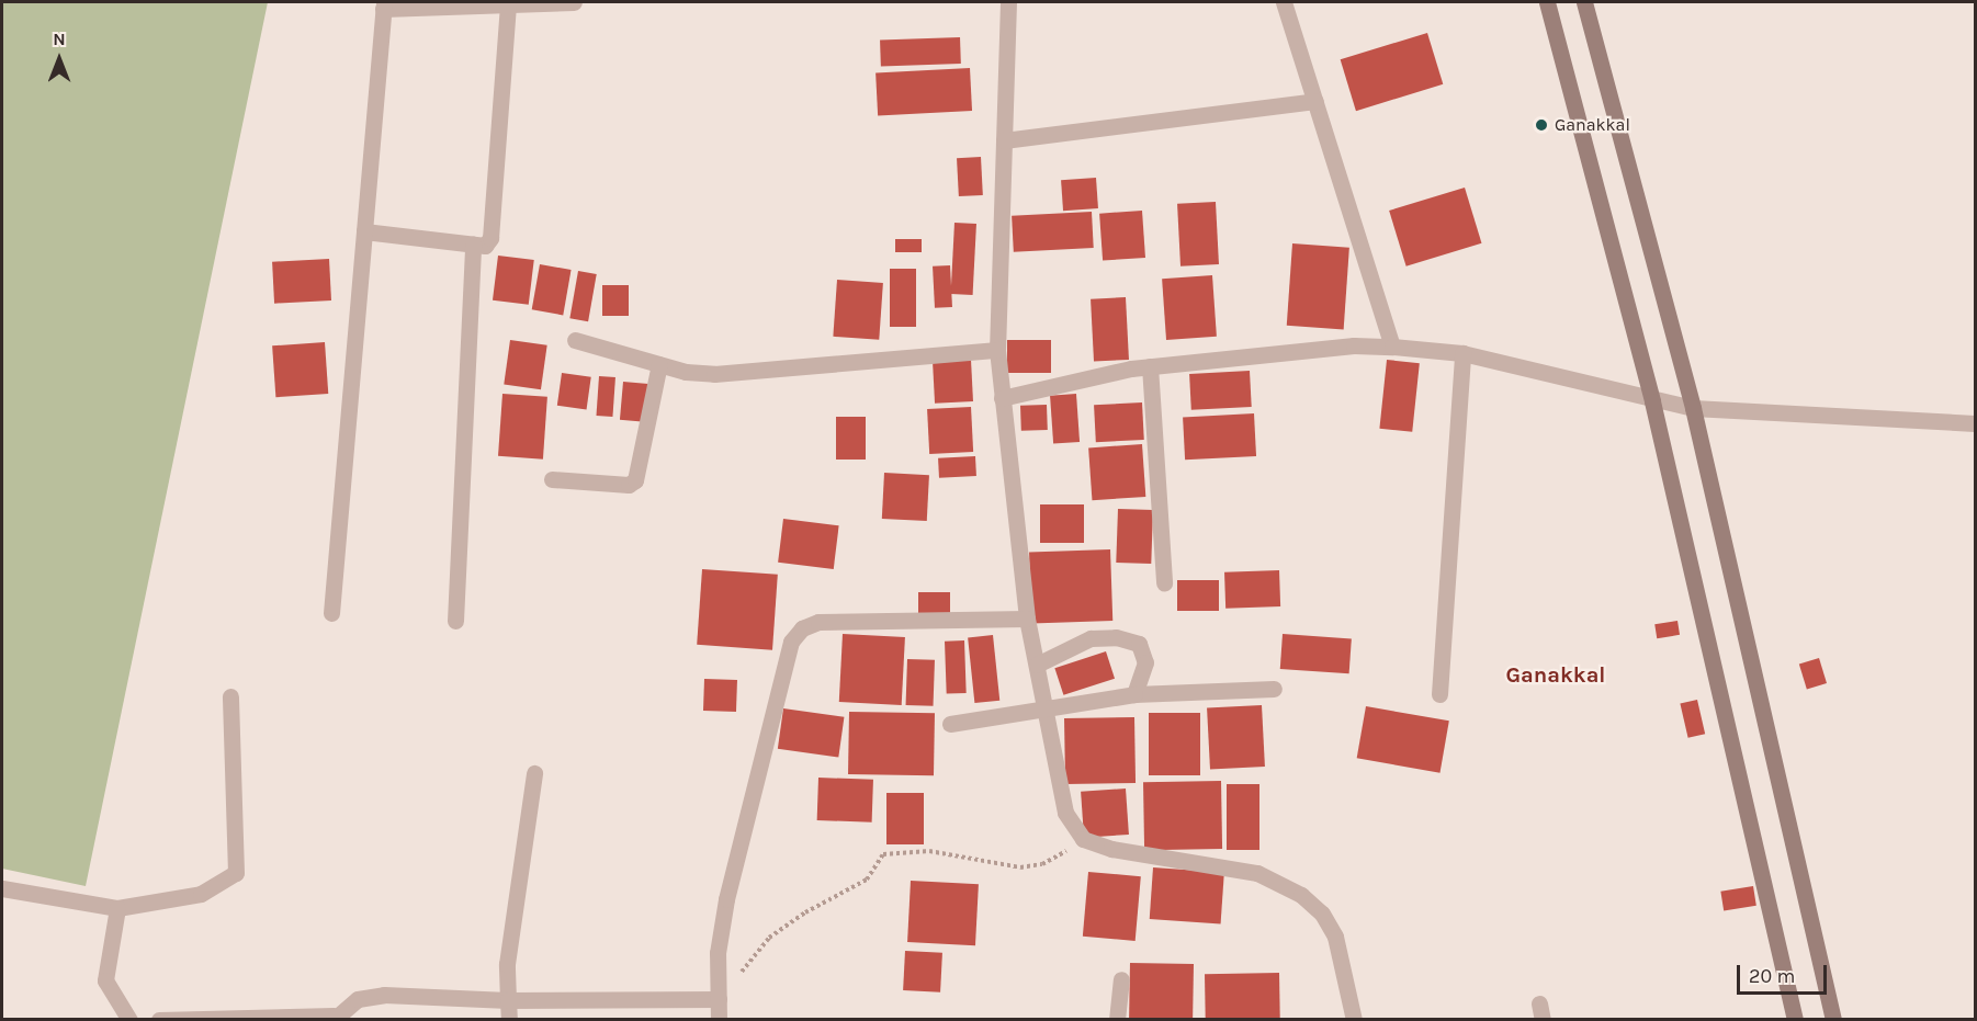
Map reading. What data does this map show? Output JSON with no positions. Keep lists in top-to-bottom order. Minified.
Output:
{"districts":["Ganakkal"],"places":["Ganakkal"],"scale_bar":"20 m","north":"top"}
